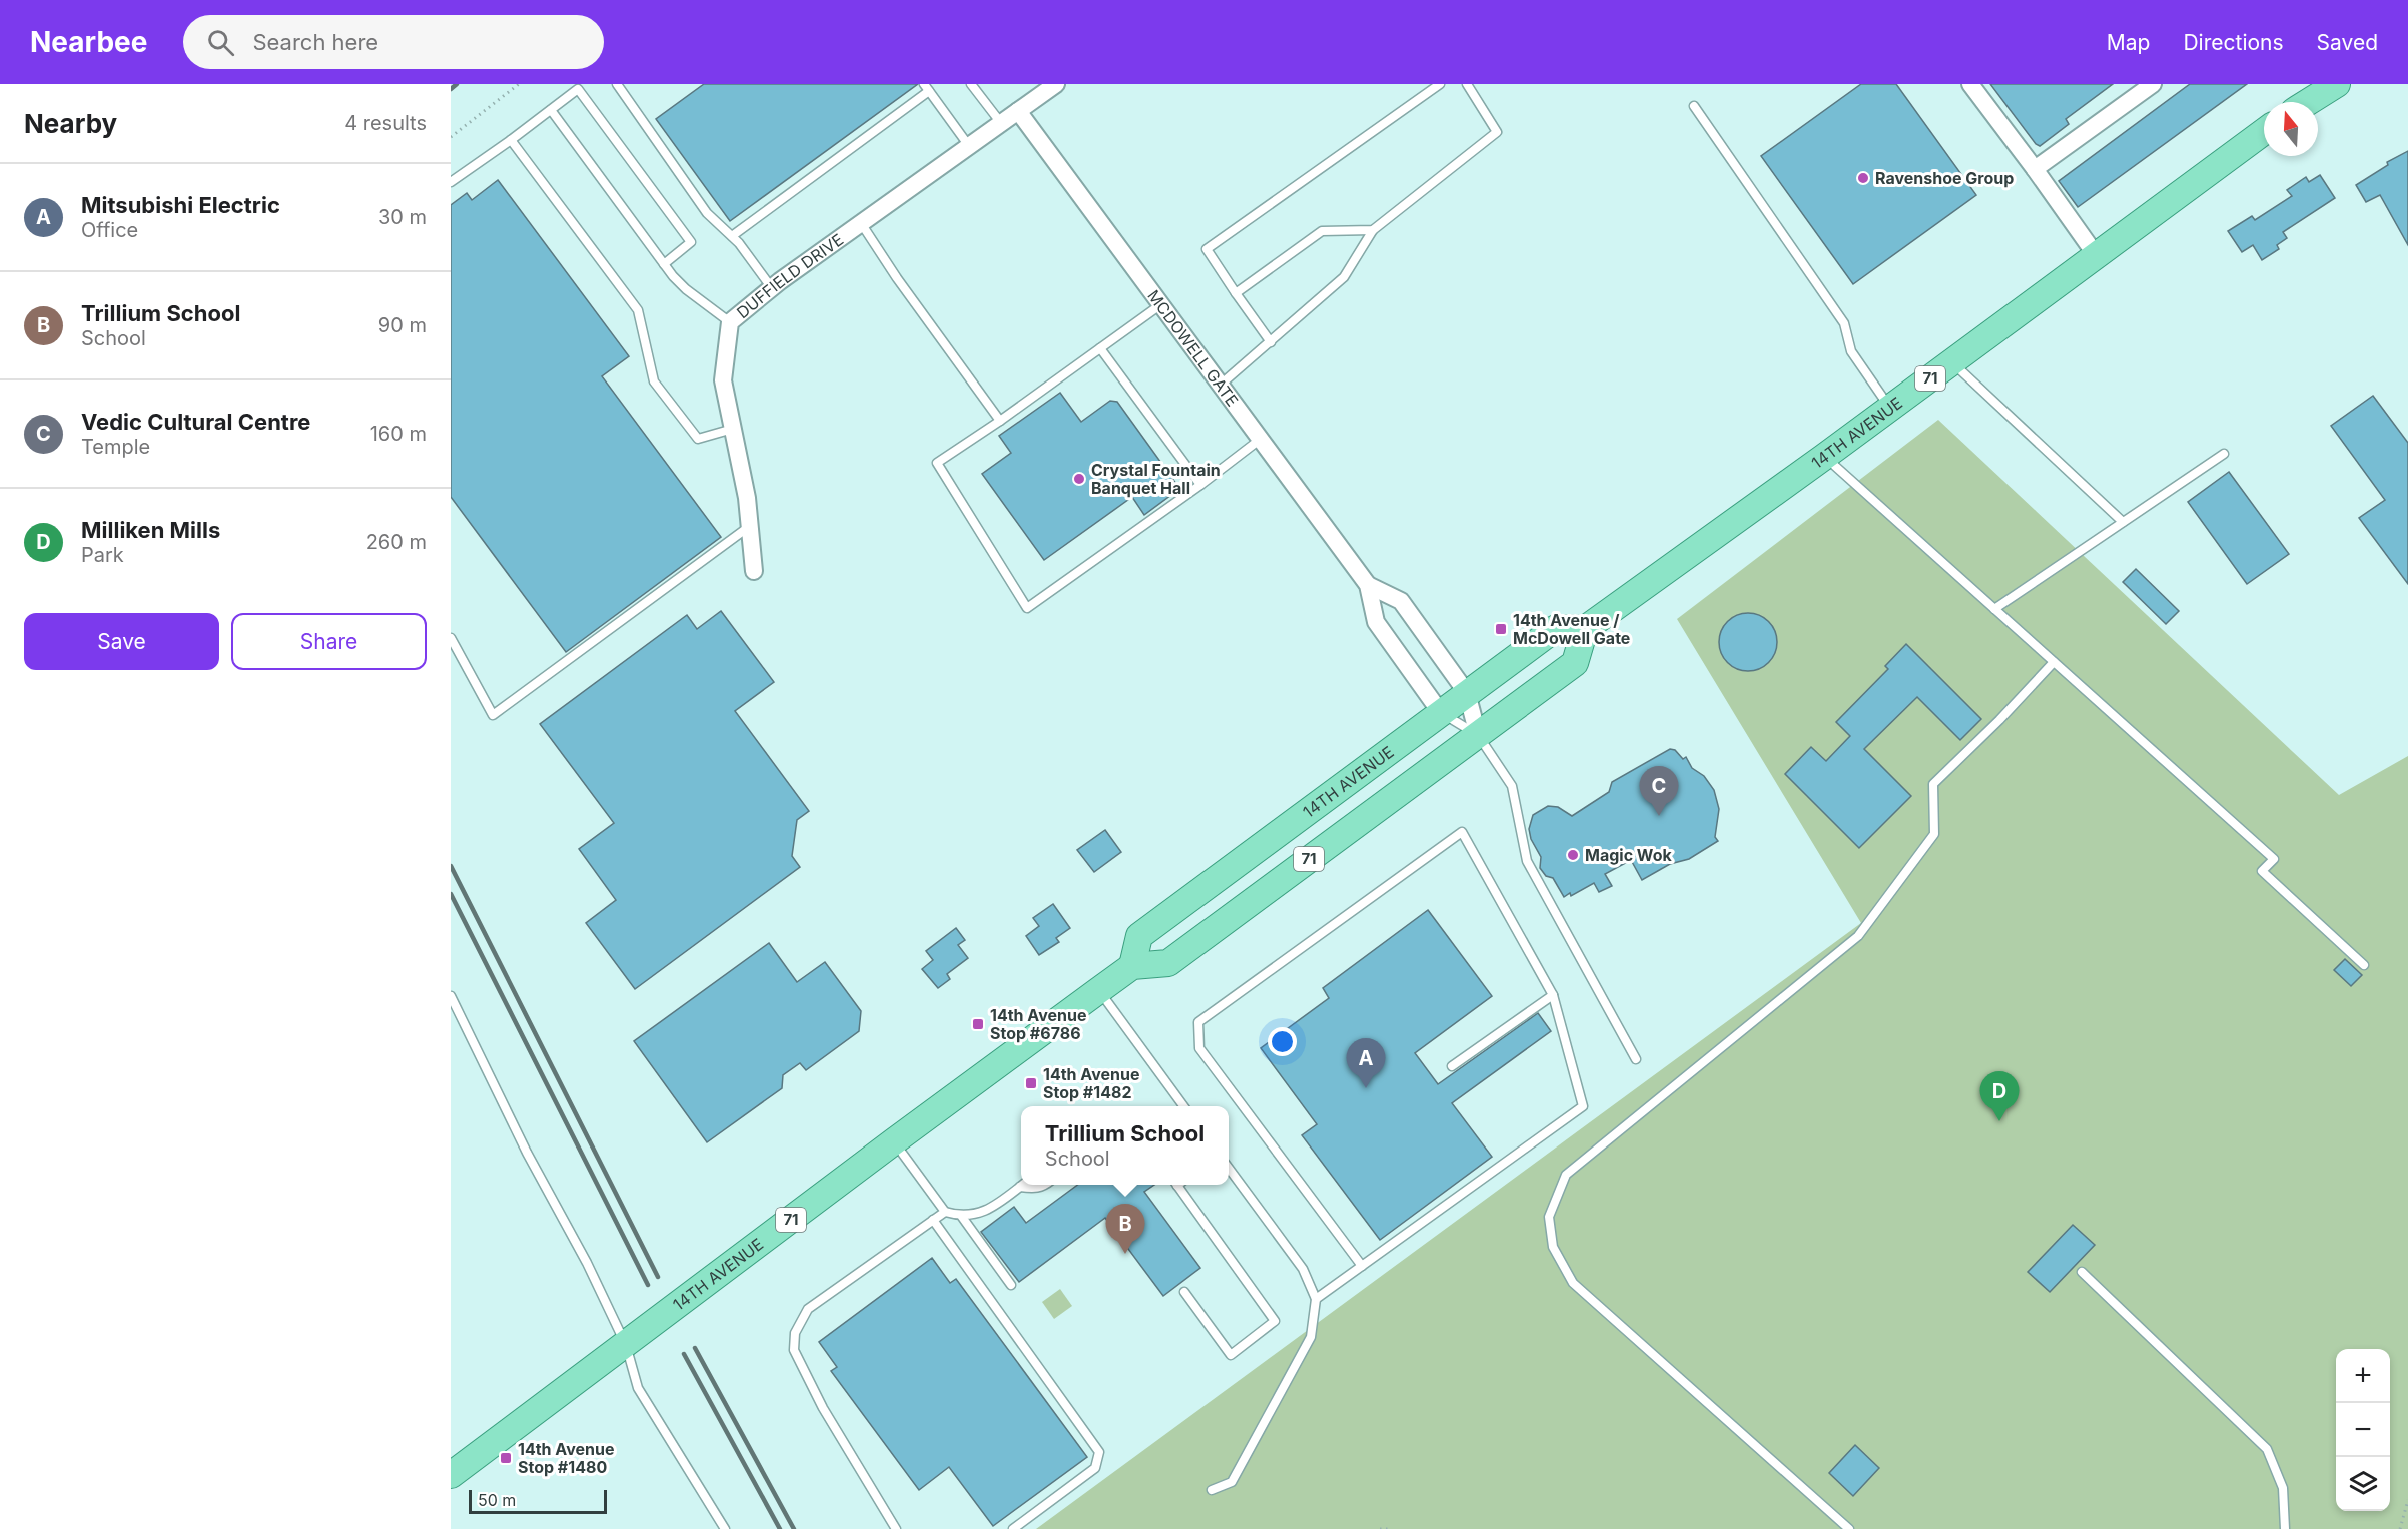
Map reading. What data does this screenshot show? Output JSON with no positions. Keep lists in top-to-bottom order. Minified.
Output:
{"streets":{"main road":["71","14TH AVENUE"],"street":["DUFFIELD DRIVE","MCDOWELL GATE"]},"crossings":[["DUFFIELD DRIVE","MCDOWELL GATE"],["MCDOWELL GATE","71"],["MCDOWELL GATE","14TH AVENUE"],["71","14TH AVENUE"]],"places":{"other":["Ravenshoe Group","Crystal Fountain Banquet Hall","Magic Wok"],"transit":["14th Avenue / McDowell Gate","14th Avenue Stop #6786","14th Avenue Stop #1482","14th Avenue Stop #1480"]},"scale_bar":"50 m","north":"top","page":{"header":"Nearbee","search":"Search here","nav":["Map","Directions","Saved"],"heading":["Nearby","4 results"],"list":[{"mark":"A","name":"Mitsubishi Electric","note":"Office","value":"30 m"},{"mark":"B","name":"Trillium School","note":"School","value":"90 m"},{"mark":"C","name":"Vedic Cultural Centre","note":"Temple","value":"160 m"},{"mark":"D","name":"Milliken Mills","note":"Park","value":"260 m"}],"buttons":["Save","Share"],"pins":["C","A","D","B"],"popup":["Trillium School","School"],"map_buttons":["+","−"],"scale":"50 m"}}
